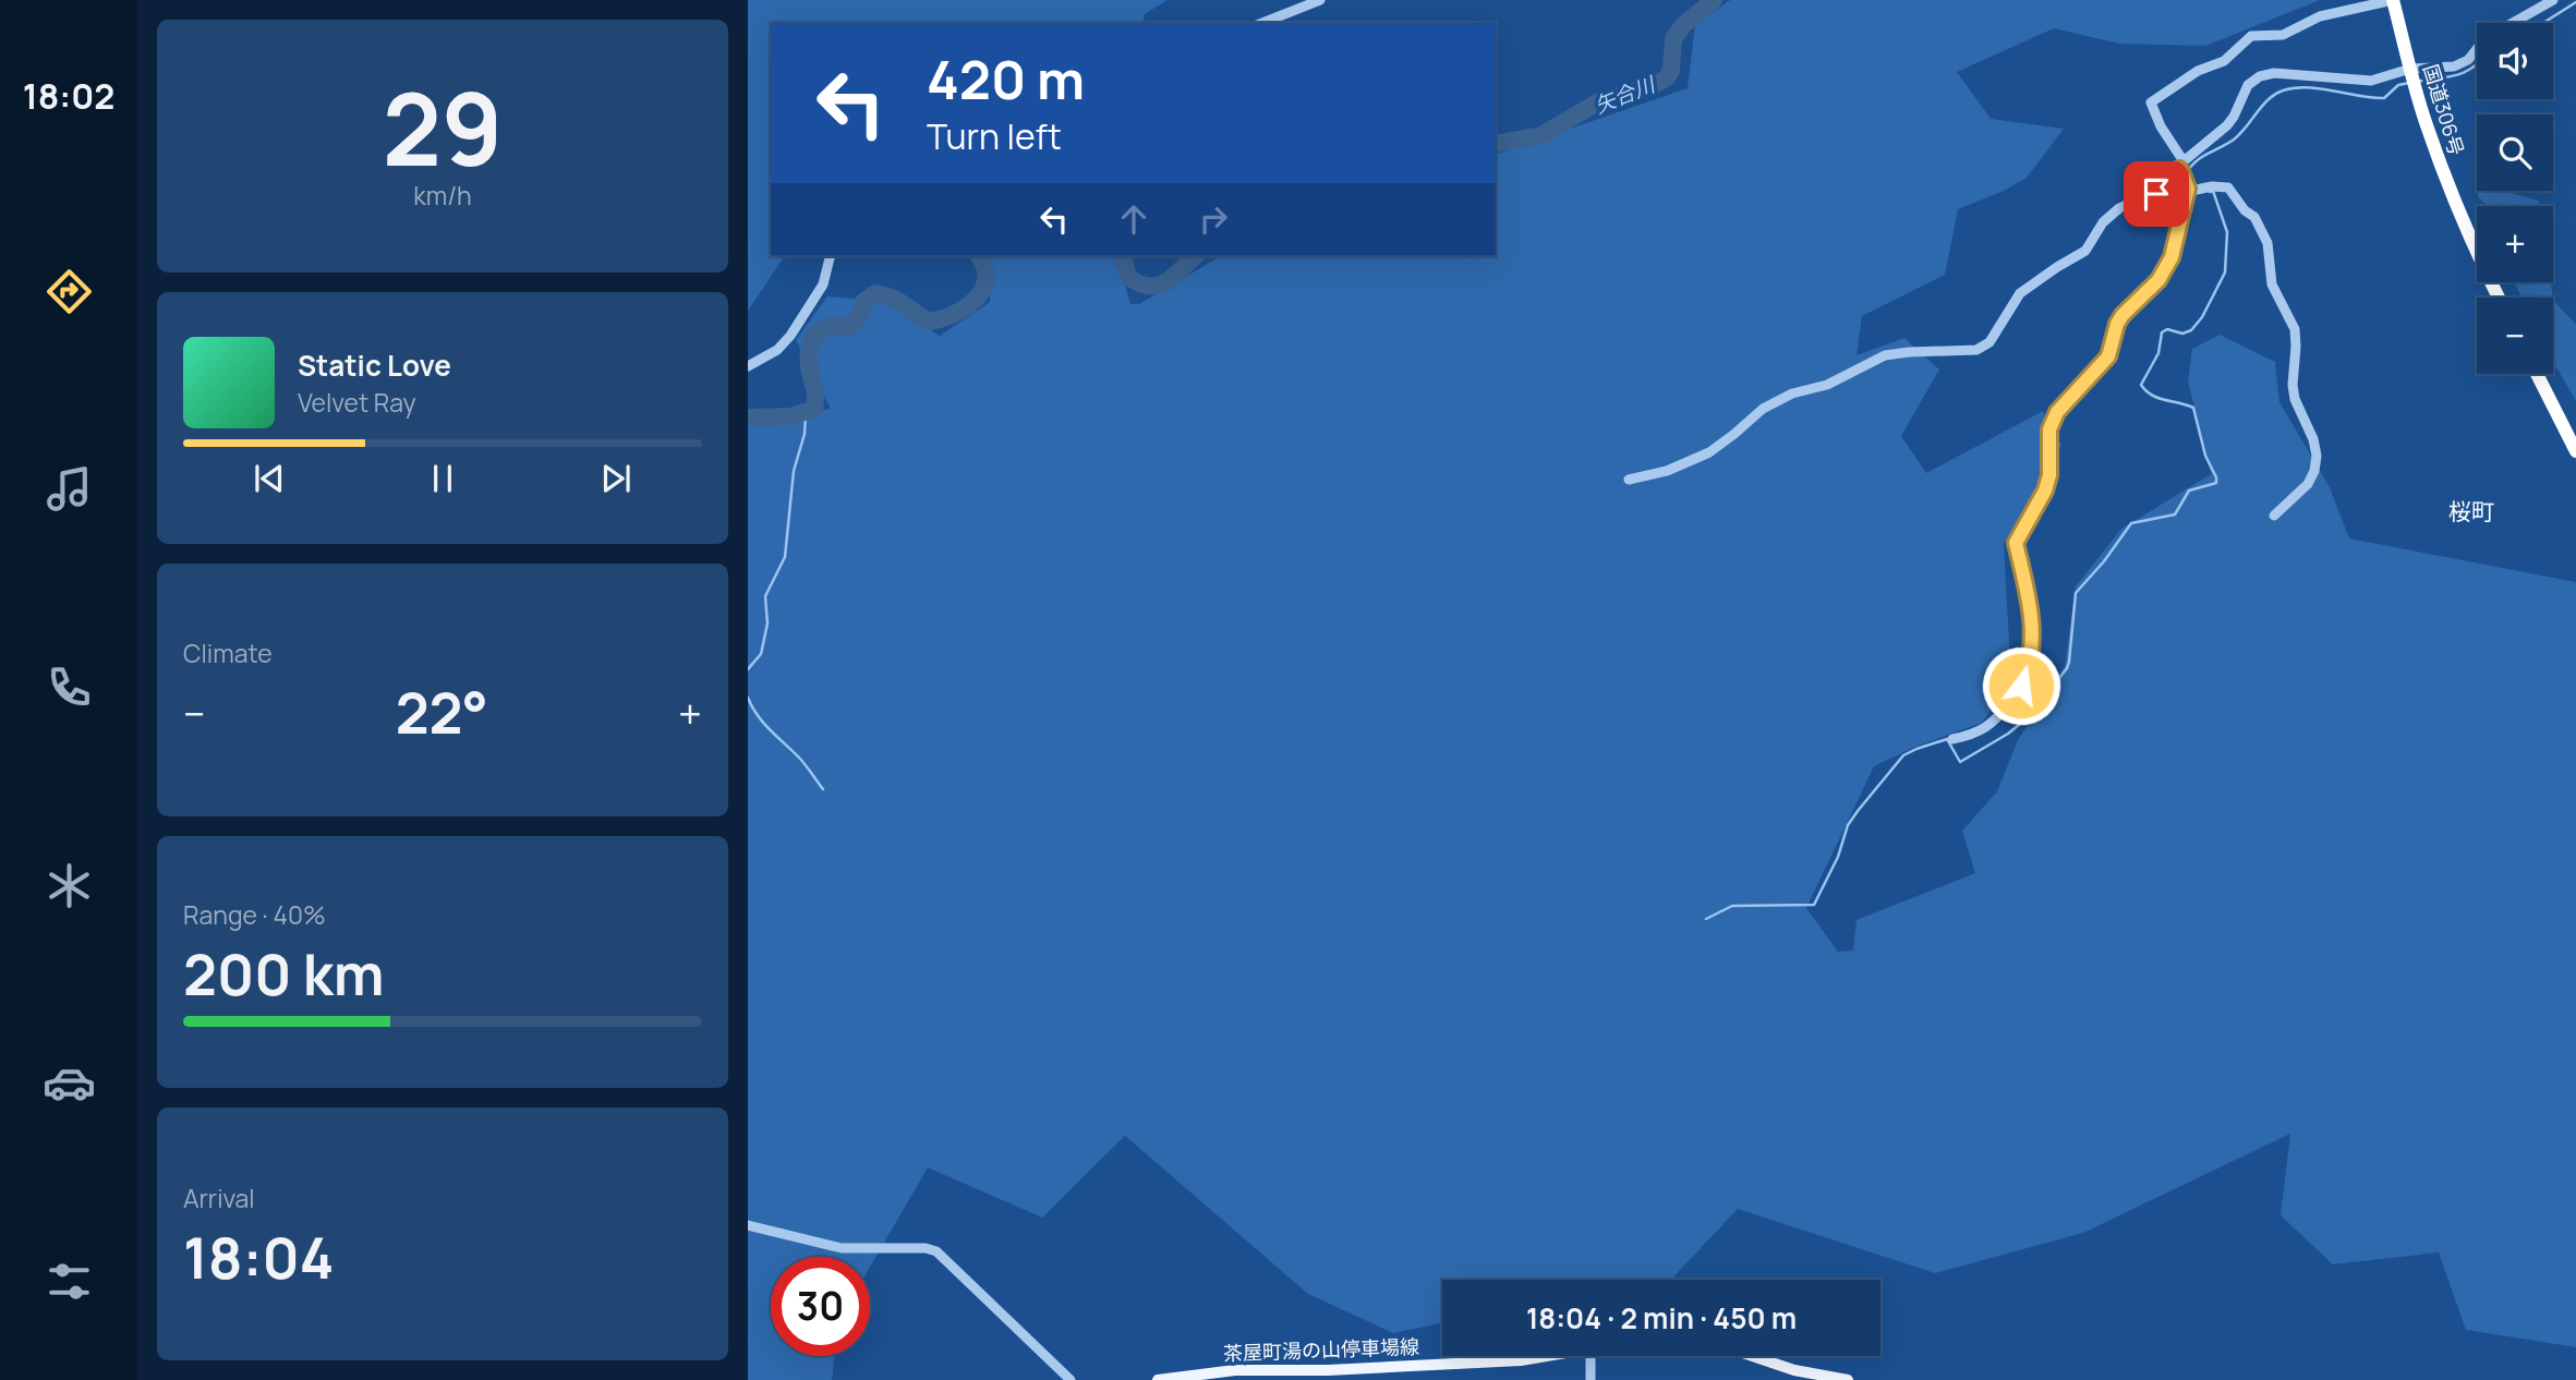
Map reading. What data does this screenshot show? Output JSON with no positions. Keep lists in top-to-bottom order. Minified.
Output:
{"streets":{"highway":["国道306号"],"main road":["茶屋町湯の山停車場線"]},"districts":["桜町"],"water":["矢合川"],"page":{"tabs":"18:02","tile":[["29","km/h"],"Climate",["Range · 40%","200 km"],["Arrival","18:04"]],"map_buttons":["+","−"],"turn":["420 m","Turn left"],"song":["Static Love","Velvet Ray"],"heat":["−","22°","+"],"limit":"30","trip":"18:04 · 2 min · 450 m"}}
